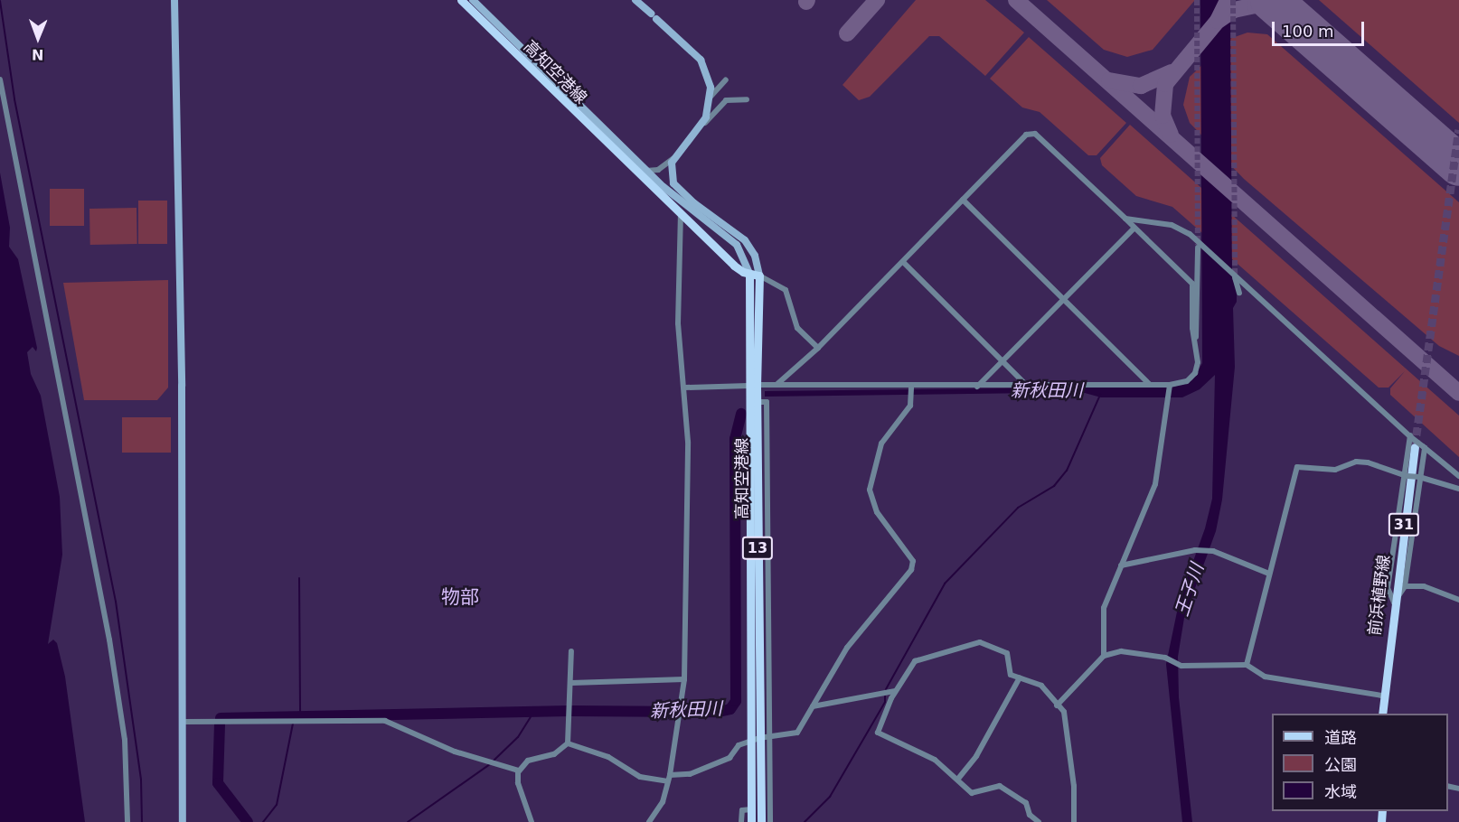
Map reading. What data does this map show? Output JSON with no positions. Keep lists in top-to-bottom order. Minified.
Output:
{"streets":{"main road":["高知空港線","31","13","前浜植野線"]},"districts":["物部"],"water":["新秋田川","王子川"],"legend":["道路","公園","水域"],"scale_bar":"100 m","north":"bottom"}
